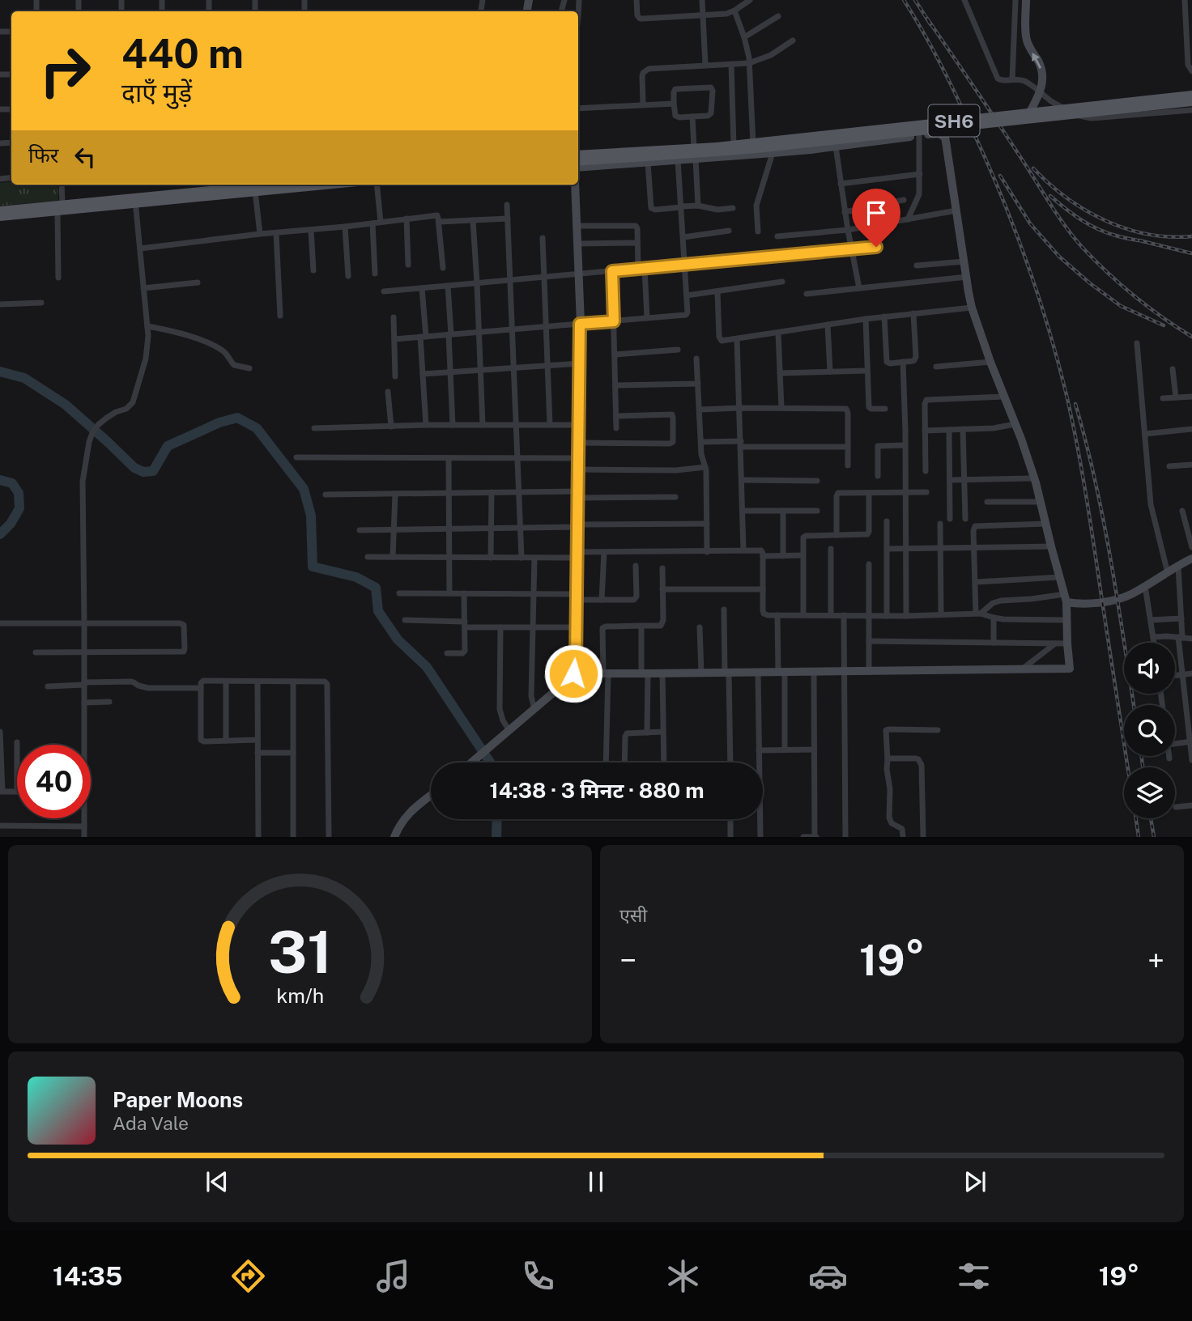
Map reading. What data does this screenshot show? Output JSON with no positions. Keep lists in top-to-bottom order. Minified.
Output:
{"streets":{"main road":["SH6"]},"page":{"turn":["440 m","दाएँ मुड़ें"],"then":"फिर","limit":"40","trip":"14:38 · 3 मिनट · 880 m","tile":"एसी","heat":["−","19°","+"],"song":["Paper Moons","Ada Vale"],"tabs":["14:35","19°"],"gauge":["31","km/h"]}}
